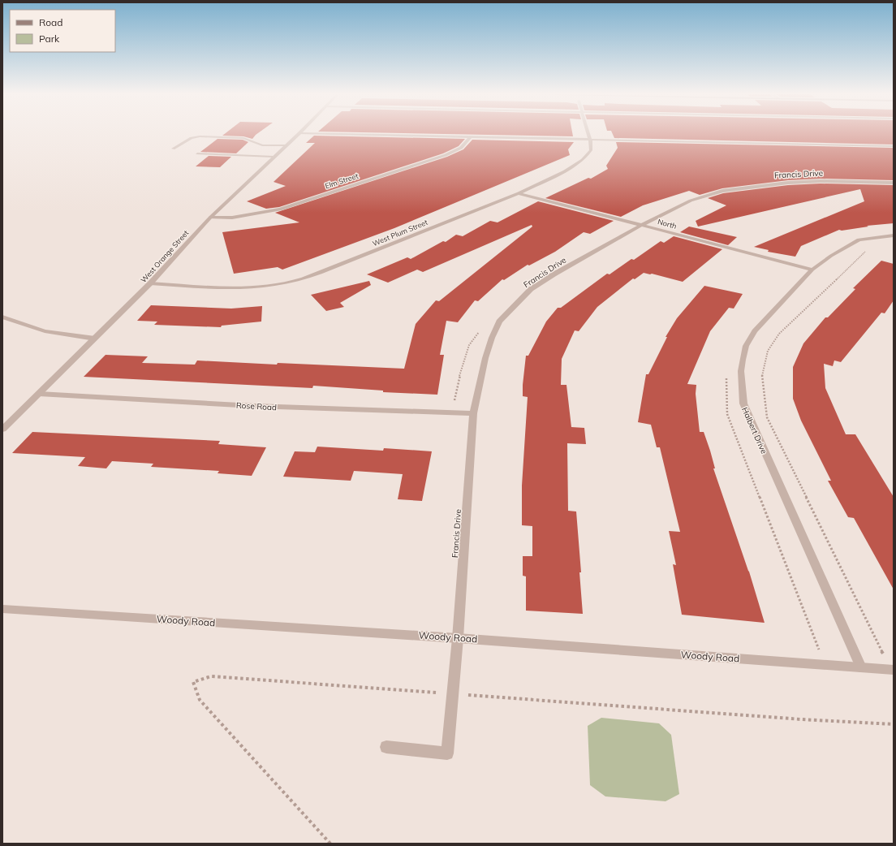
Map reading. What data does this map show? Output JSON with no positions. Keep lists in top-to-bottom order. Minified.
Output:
{"streets":{"street":["Francis Drive","Elm Street","North","West Plum Street","West Orange Street","Rose Road","Halbert Drive","Woody Road"]},"crossings":[["Francis Drive","North"],["Francis Drive","Rose Road"],["Francis Drive","Woody Road"],["Elm Street","West Orange Street"],["North","West Plum Street"],["North","Halbert Drive"],["West Plum Street","West Orange Street"],["West Orange Street","Rose Road"],["Halbert Drive","Woody Road"]],"legend":["Road","Park"]}
